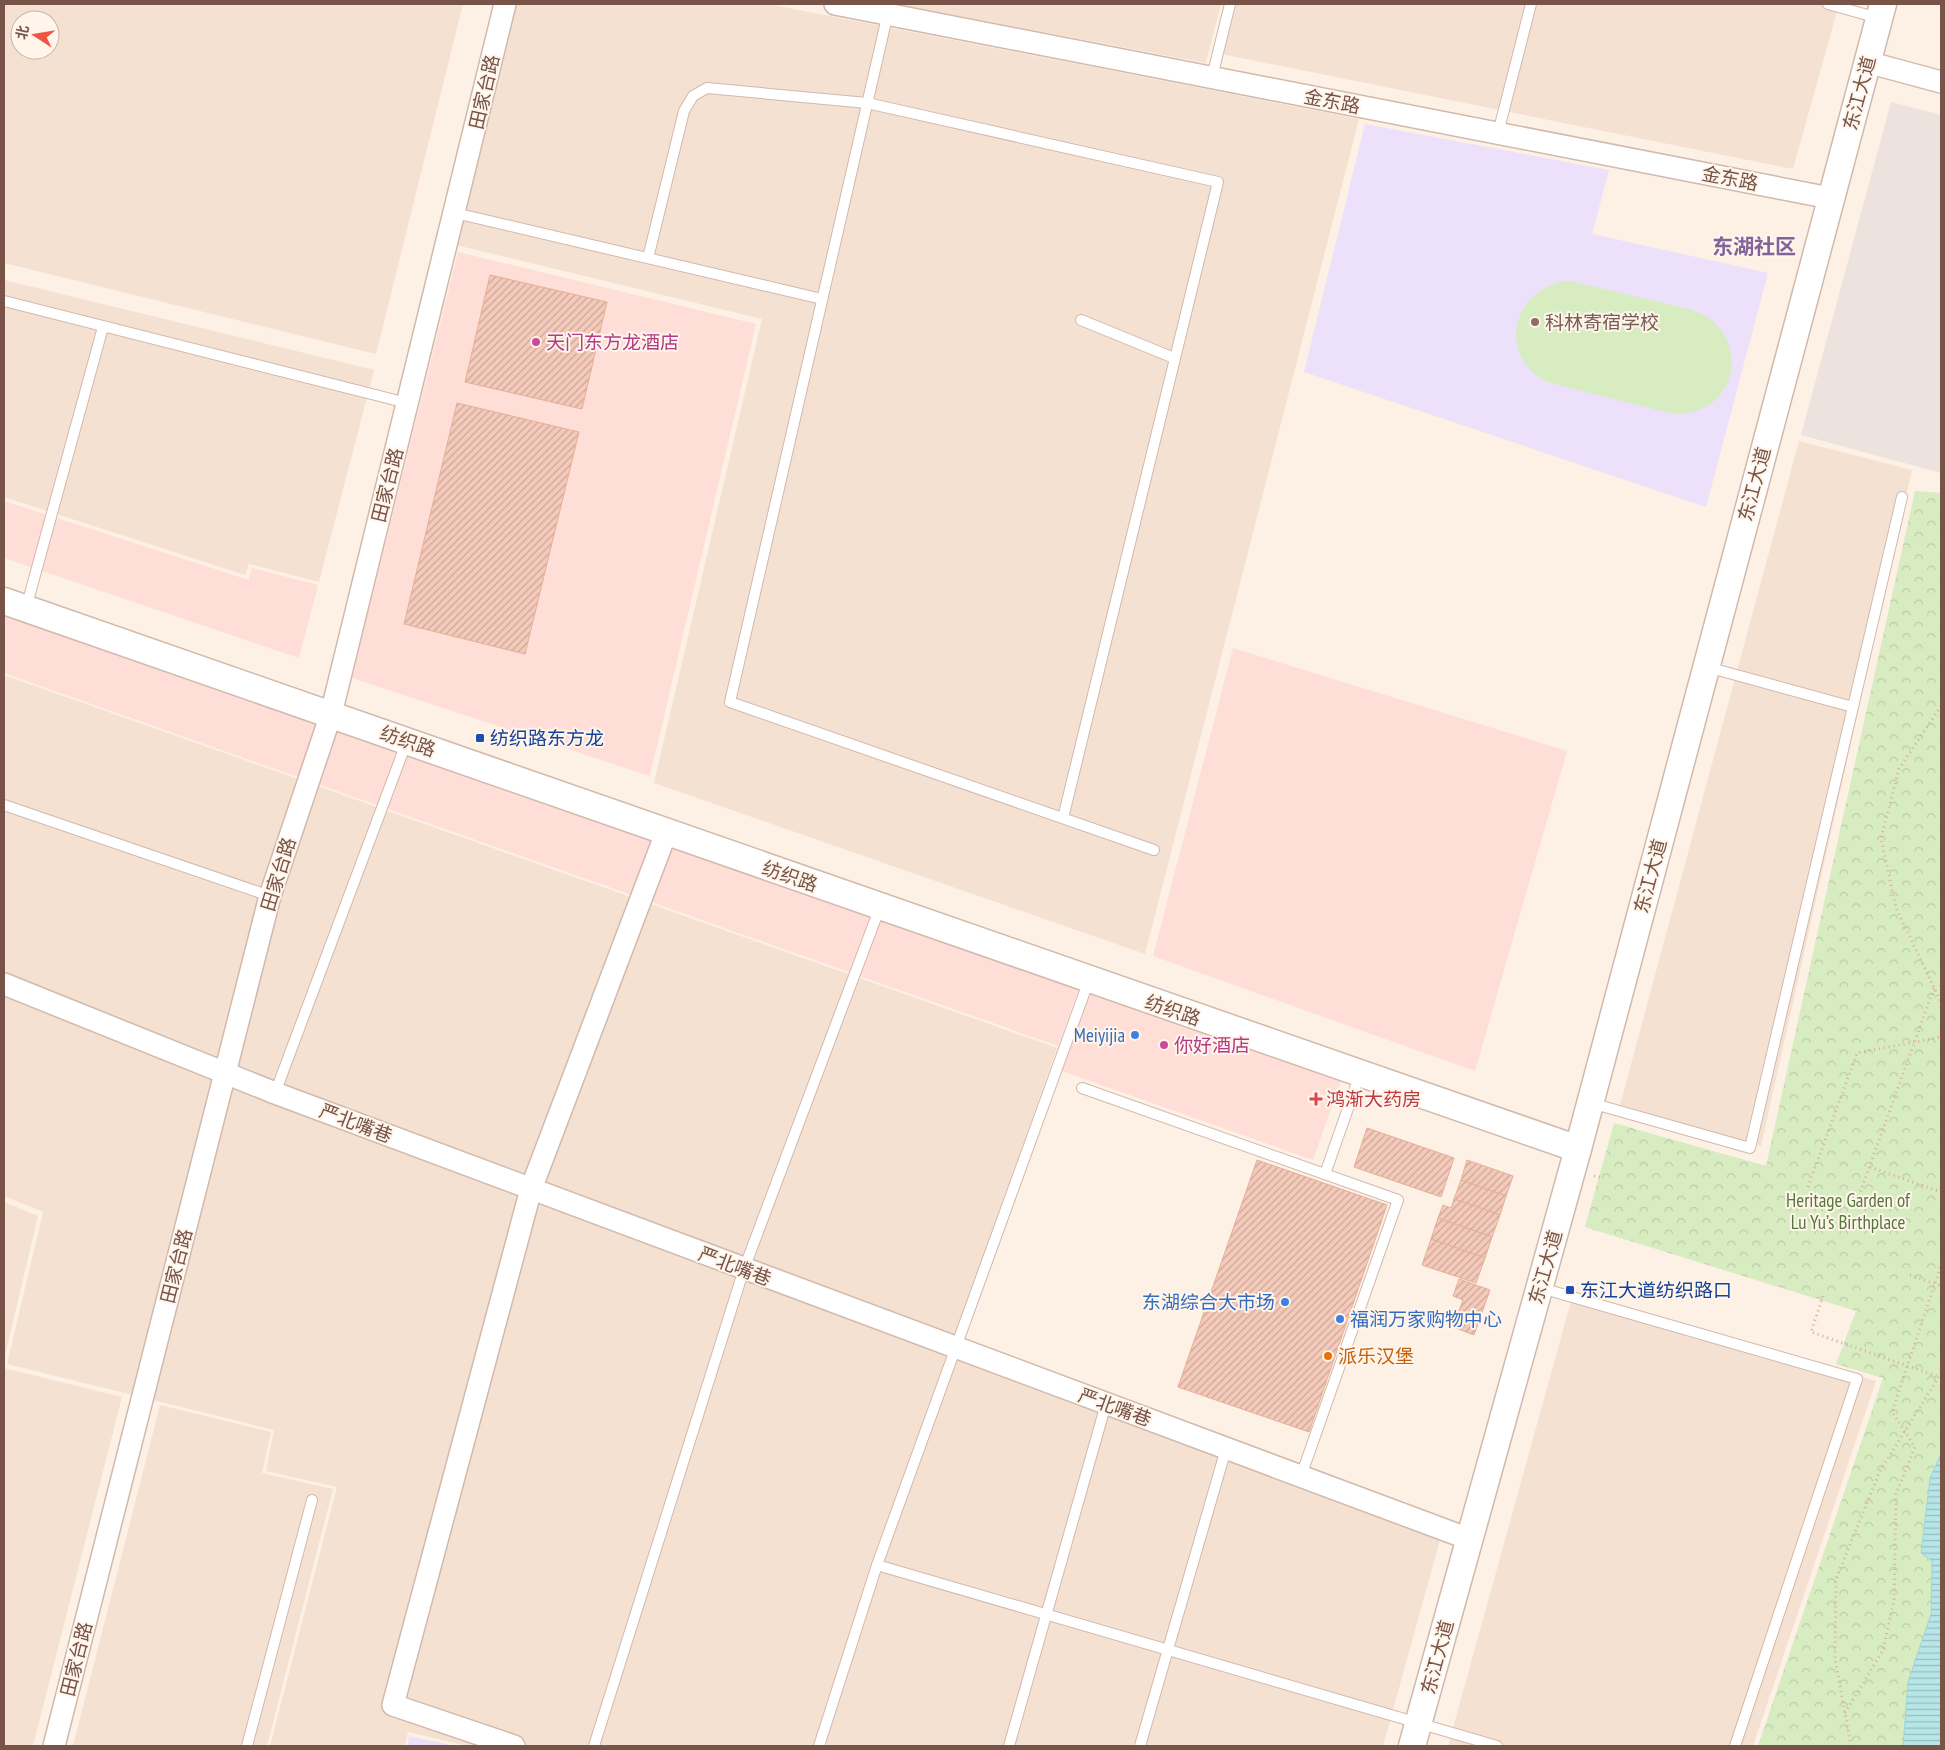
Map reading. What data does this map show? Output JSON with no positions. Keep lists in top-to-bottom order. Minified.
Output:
{"streets":{"street":["田家台路","东江大道","金东路","纺织路","严北嘴巷"]},"crossings":[["田家台路","纺织路"],["田家台路","严北嘴巷"],["东江大道","金东路"],["东江大道","纺织路"],["东江大道","严北嘴巷"]],"districts":["东湖社区"],"parks":["Heritage Garden of Lu Yu’s Birthplace"],"places":{"other":["科林寄宿学校","天门东方龙酒店","Meiyijia","你好酒店","东湖综合大市场","福润万家购物中心","派乐汉堡"],"transit":["纺织路东方龙","东江大道纺织路口"],"health":["鸿渐大药房"]},"north":"left"}
